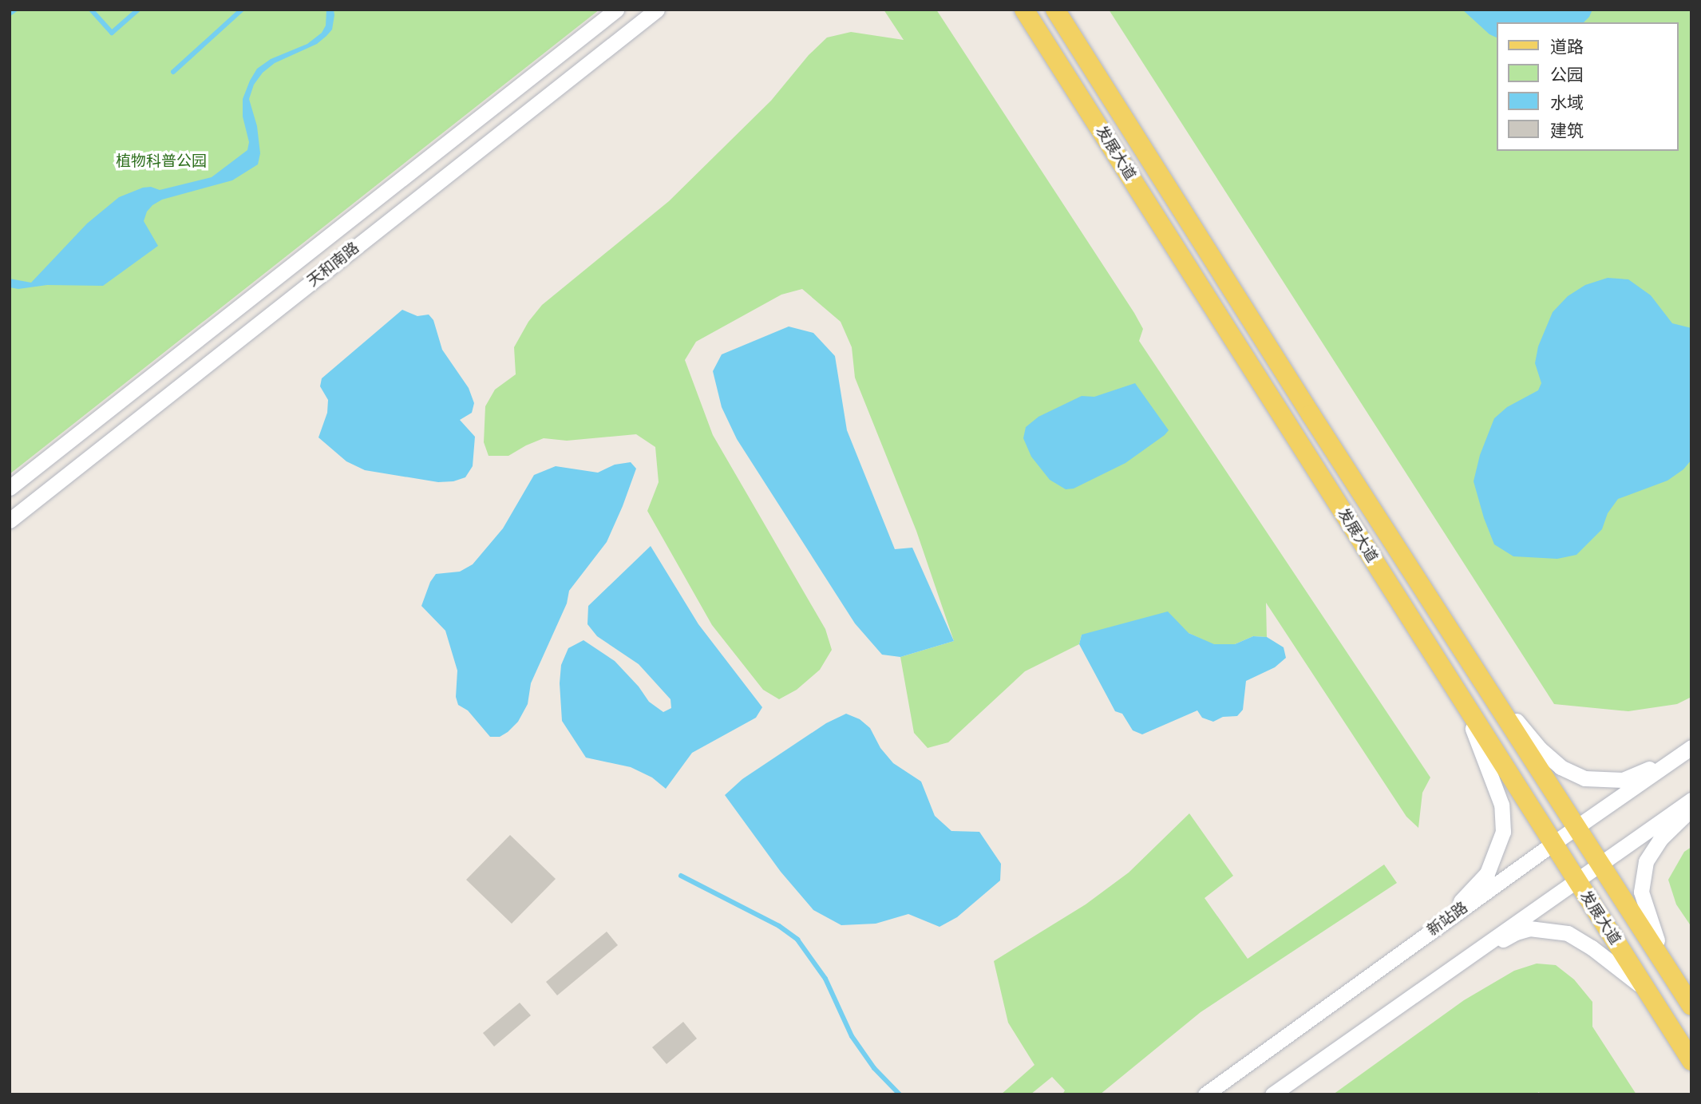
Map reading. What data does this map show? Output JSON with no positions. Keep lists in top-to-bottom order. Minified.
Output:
{"streets":{"main road":["发展大道"],"street":["天和南路","新站路"]},"crossings":[["发展大道","新站路"]],"parks":["植物科普公园"],"legend":["道路","公园","水域","建筑"]}
